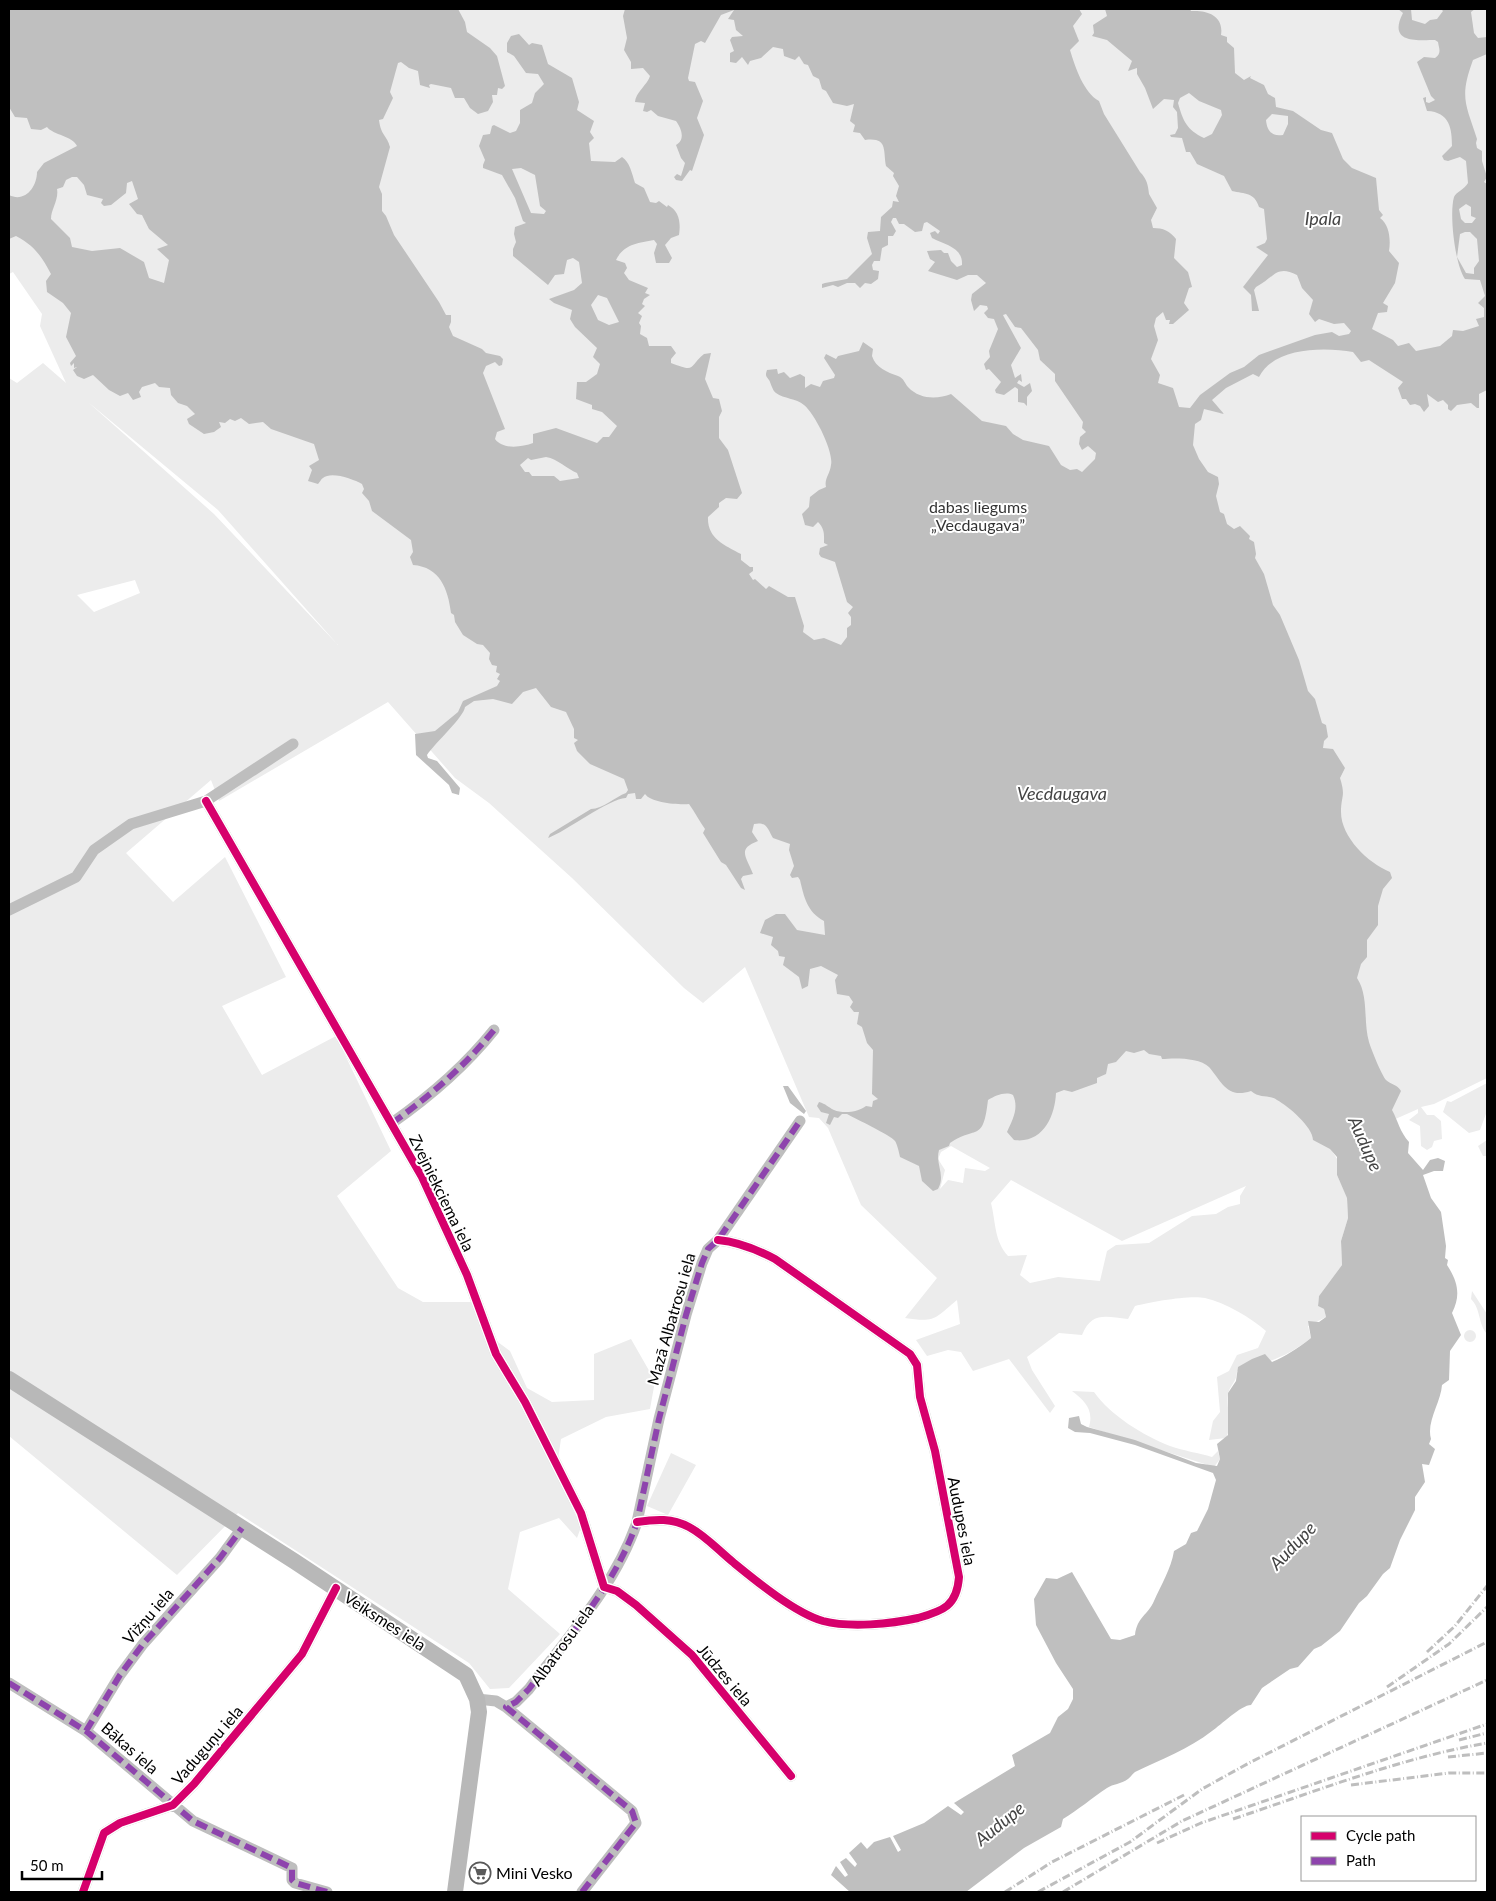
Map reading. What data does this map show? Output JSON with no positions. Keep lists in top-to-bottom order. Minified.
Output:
{"streets":{"main road":["Veiksmes iela"],"street":["Zvejniekciema iela","Mazā Albatrosu iela","Audupes iela","Vižņu iela","Albatrosu iela","Jūdzes iela","Vaduguņu iela","Bākas iela"]},"crossings":[["Zvejniekciema iela","Albatrosu iela"],["Zvejniekciema iela","Jūdzes iela"],["Mazā Albatrosu iela","Audupes iela"],["Mazā Albatrosu iela","Albatrosu iela"],["Audupes iela","Albatrosu iela"],["Vižņu iela","Veiksmes iela"],["Vižņu iela","Bākas iela"],["Veiksmes iela","Vaduguņu iela"],["Albatrosu iela","Jūdzes iela"],["Vaduguņu iela","Bākas iela"]],"water":["Ipala","Vecdaugava","Audupe"],"parks":["dabas liegums „Vecdaugava”"],"places":{"supermarket":["Mini Vesko"]},"legend":["Cycle path","Path"],"scale_bar":"50 m"}
